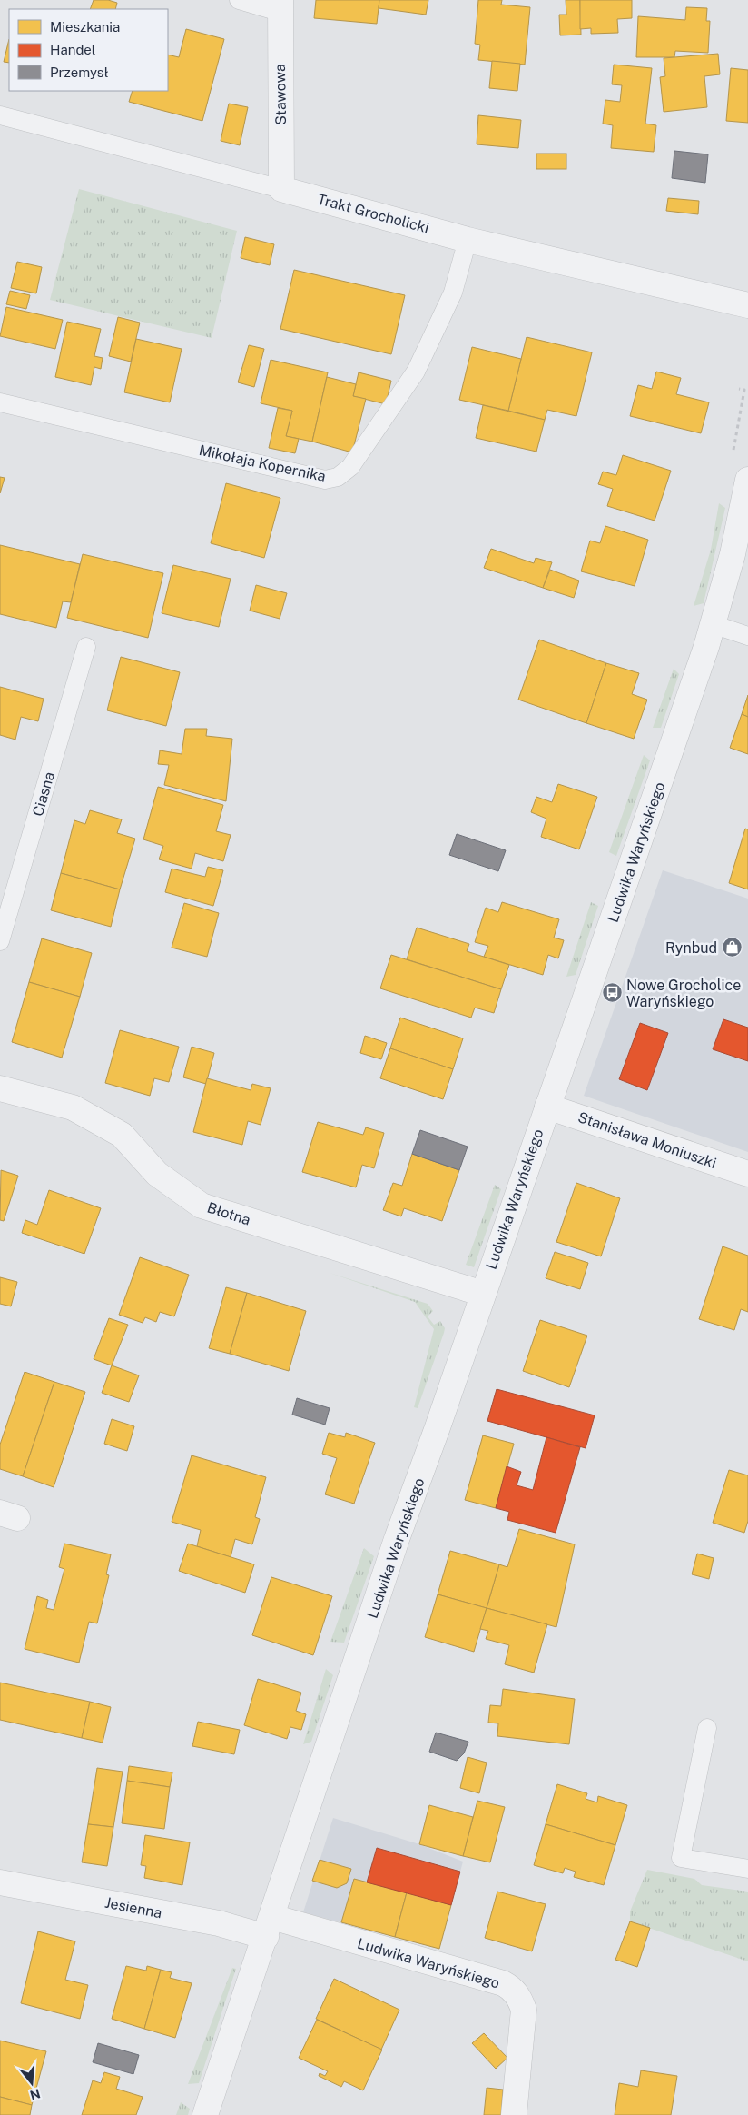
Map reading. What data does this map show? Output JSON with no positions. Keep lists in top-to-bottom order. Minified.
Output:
{"streets":{"street":["Stawowa","Trakt Grocholicki","Ludwika Waryńskiego","Stanisława Moniuszki","Błotna","Jesienna"],"lane":["Mikołaja Kopernika","Ciasna"]},"crossings":[["Stawowa","Trakt Grocholicki"],["Trakt Grocholicki","Mikołaja Kopernika"],["Ludwika Waryńskiego","Stanisława Moniuszki"],["Ludwika Waryńskiego","Błotna"],["Ludwika Waryńskiego","Jesienna"]],"places":{"shop":["Rynbud"],"bus stop":["Nowe Grocholice Waryńskiego"]},"legend":["Mieszkania","Handel","Przemysł"],"north":"bottom"}
